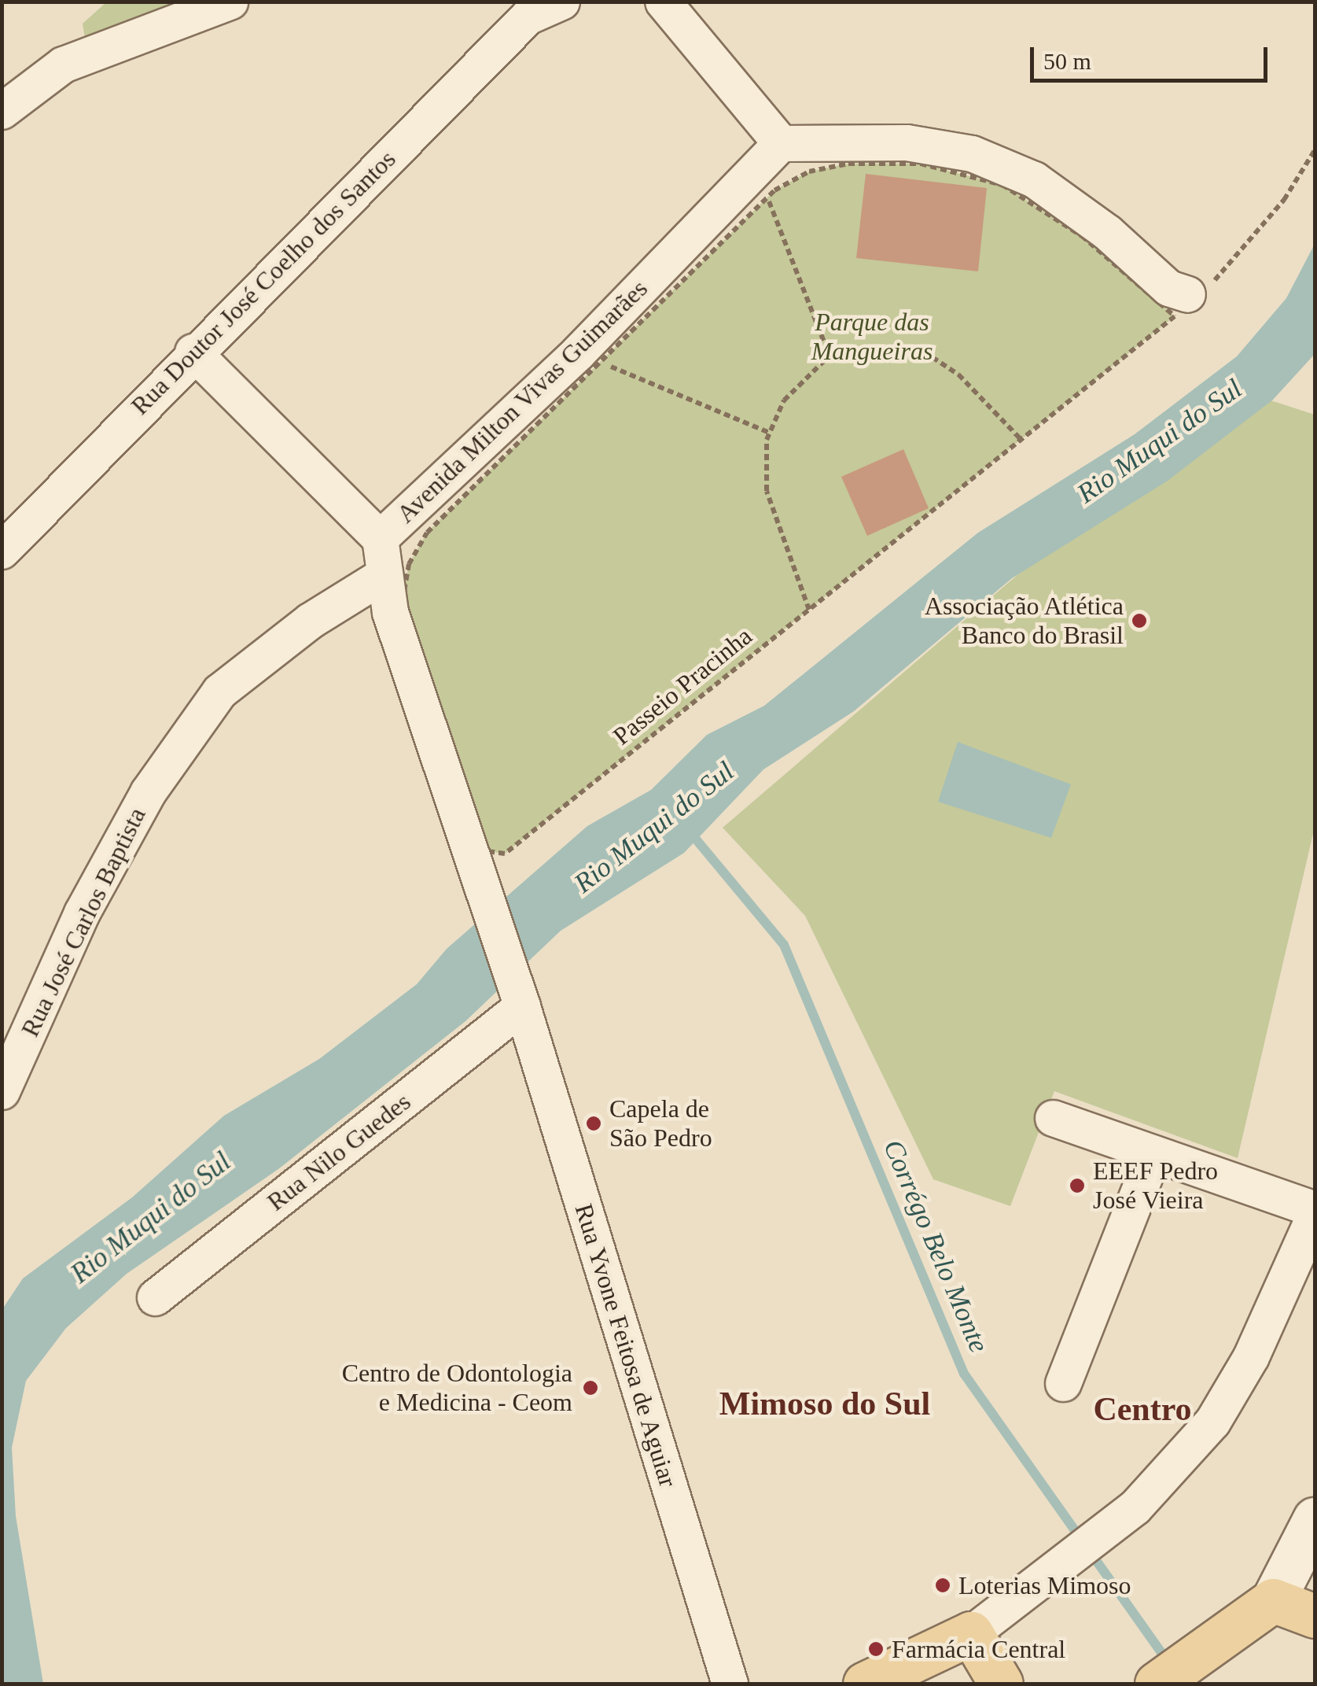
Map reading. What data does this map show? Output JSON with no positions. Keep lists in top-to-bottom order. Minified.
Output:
{"streets":{"street":["Rua Doutor José Coelho dos Santos","Avenida Milton Vivas Guimarães","Rua José Carlos Baptista","Rua Nilo Guedes","Rua Yvone Feitosa de Aguiar"],"path":["Passeio Pracinha"]},"crossings":[["Avenida Milton Vivas Guimarães","Passeio Pracinha"],["Avenida Milton Vivas Guimarães","Rua José Carlos Baptista"],["Avenida Milton Vivas Guimarães","Rua Yvone Feitosa de Aguiar"],["Rua Nilo Guedes","Rua Yvone Feitosa de Aguiar"]],"districts":["Mimoso do Sul","Centro"],"water":["Rio Muqui do Sul","Corrégo Belo Monte"],"parks":["Parque das Mangueiras"],"places":["Associação Atlética Banco do Brasil","Capela de São Pedro","EEEF Pedro José Vieira","Centro de Odontologia e Medicina - Ceom","Loterias Mimoso","Farmácia Central"],"scale_bar":"50 m"}
